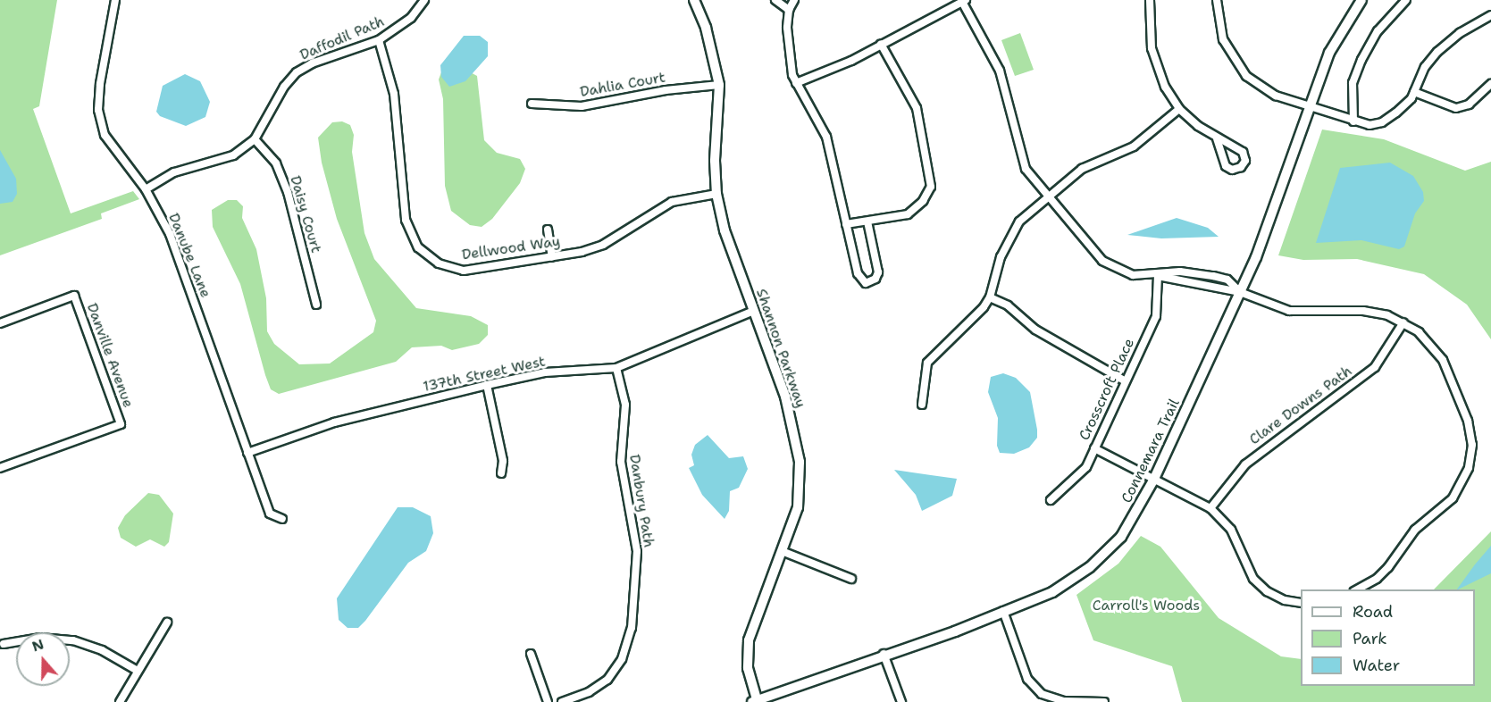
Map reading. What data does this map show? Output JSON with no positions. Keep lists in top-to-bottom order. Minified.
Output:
{"streets":{"street":["Daffodil Path","Dahlia Court","Daisy Court","Dellwood Way","Danube Lane","Shannon Parkway","Danville Avenue","137th Street West","Crosscroft Place","Clare Downs Path","Connemara Trail","Danbury Path"]},"crossings":[["Daffodil Path","Daisy Court"],["Daffodil Path","Dellwood Way"],["Daffodil Path","Danube Lane"],["Dahlia Court","Shannon Parkway"],["Dellwood Way","Shannon Parkway"],["Danube Lane","137th Street West"],["Shannon Parkway","137th Street West"],["Shannon Parkway","Connemara Trail"],["137th Street West","Danbury Path"]],"parks":["Carroll's Woods"],"legend":["Road","Park","Water"],"north":"top"}
